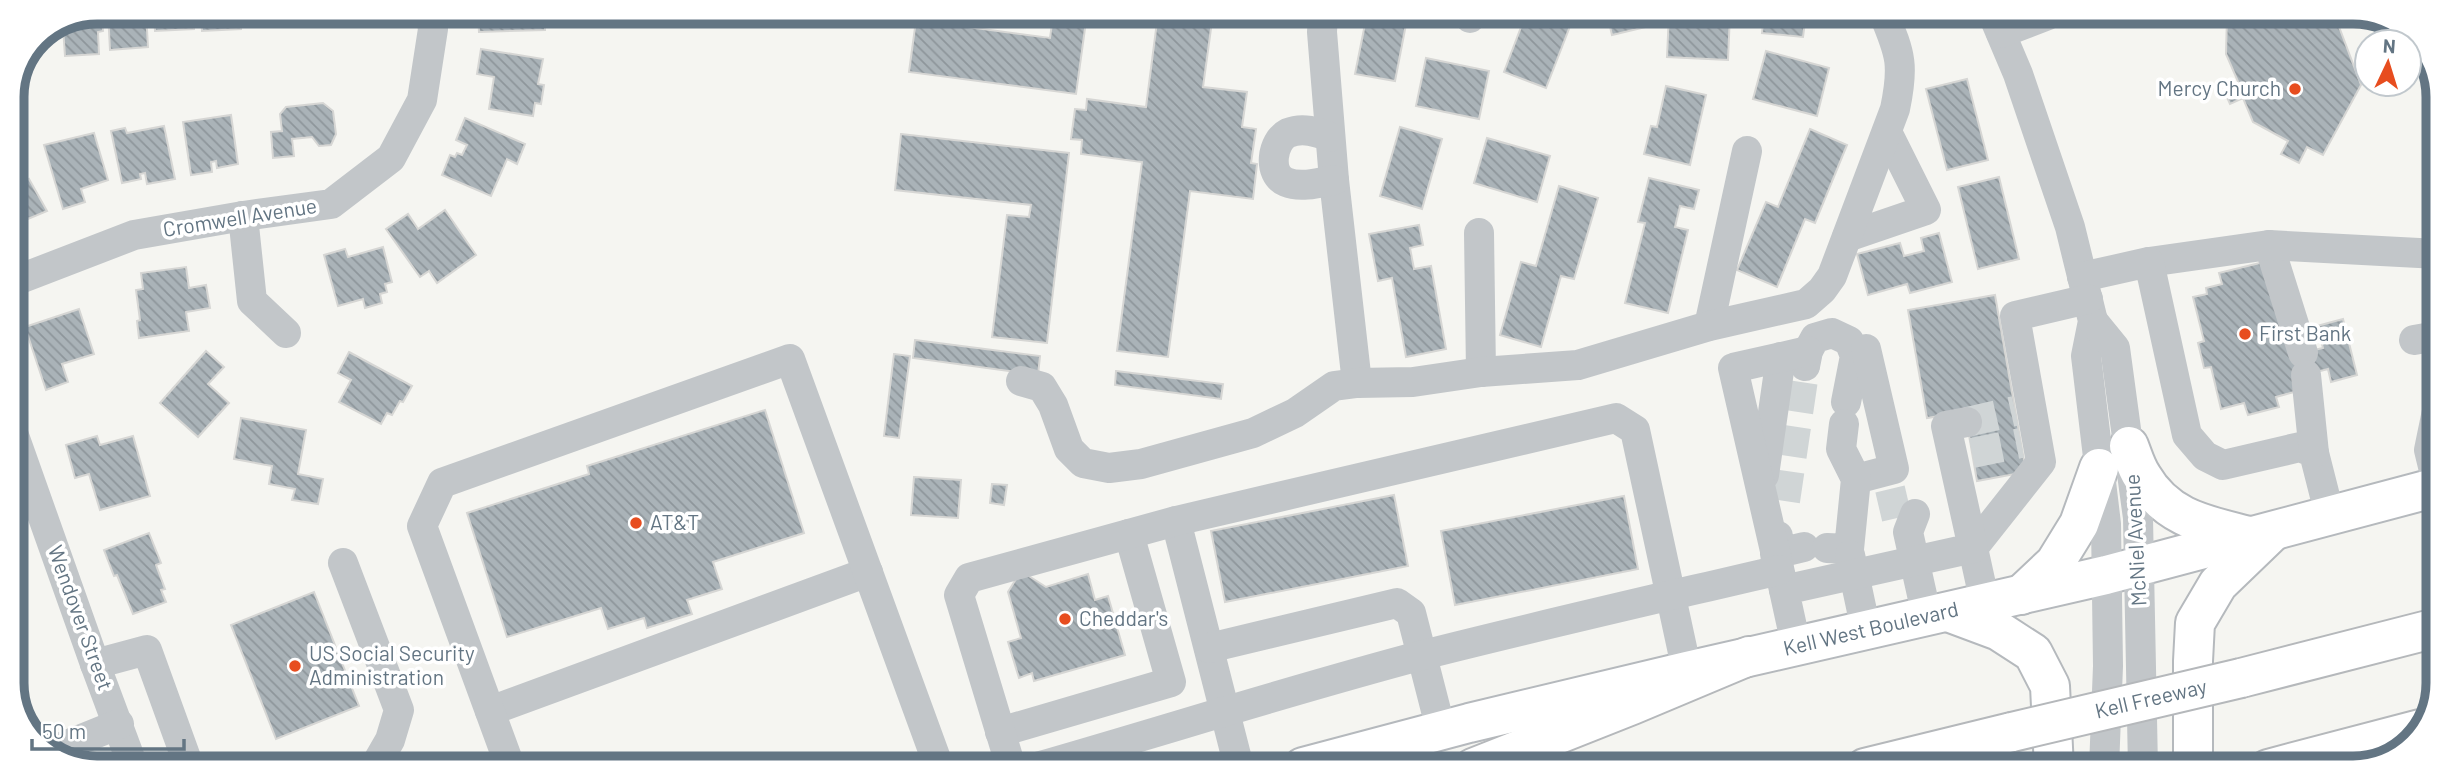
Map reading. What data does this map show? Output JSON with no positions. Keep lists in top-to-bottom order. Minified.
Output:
{"streets":{"main road":["Kell West Boulevard","Kell Freeway"],"street":["Cromwell Avenue","McNiel Avenue","Wendover Street"]},"crossings":[["McNiel Avenue","Kell West Boulevard"]],"places":["Mercy Church","First Bank","AT&T","Cheddar's","US Social Security Administration"],"scale_bar":"50 m","north":"top"}
